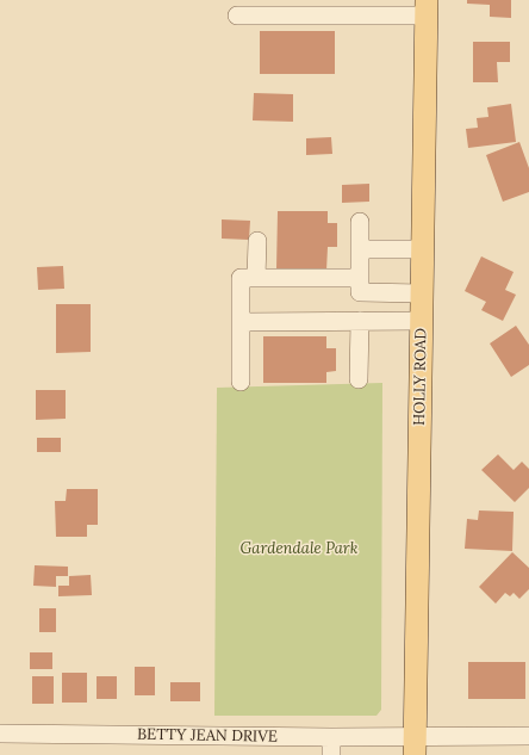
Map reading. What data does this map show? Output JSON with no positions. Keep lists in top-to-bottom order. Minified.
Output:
{"streets":{"main road":["HOLLY ROAD"],"street":["BETTY JEAN DRIVE"]},"crossings":[["HOLLY ROAD","BETTY JEAN DRIVE"]],"parks":["Gardendale Park"]}
